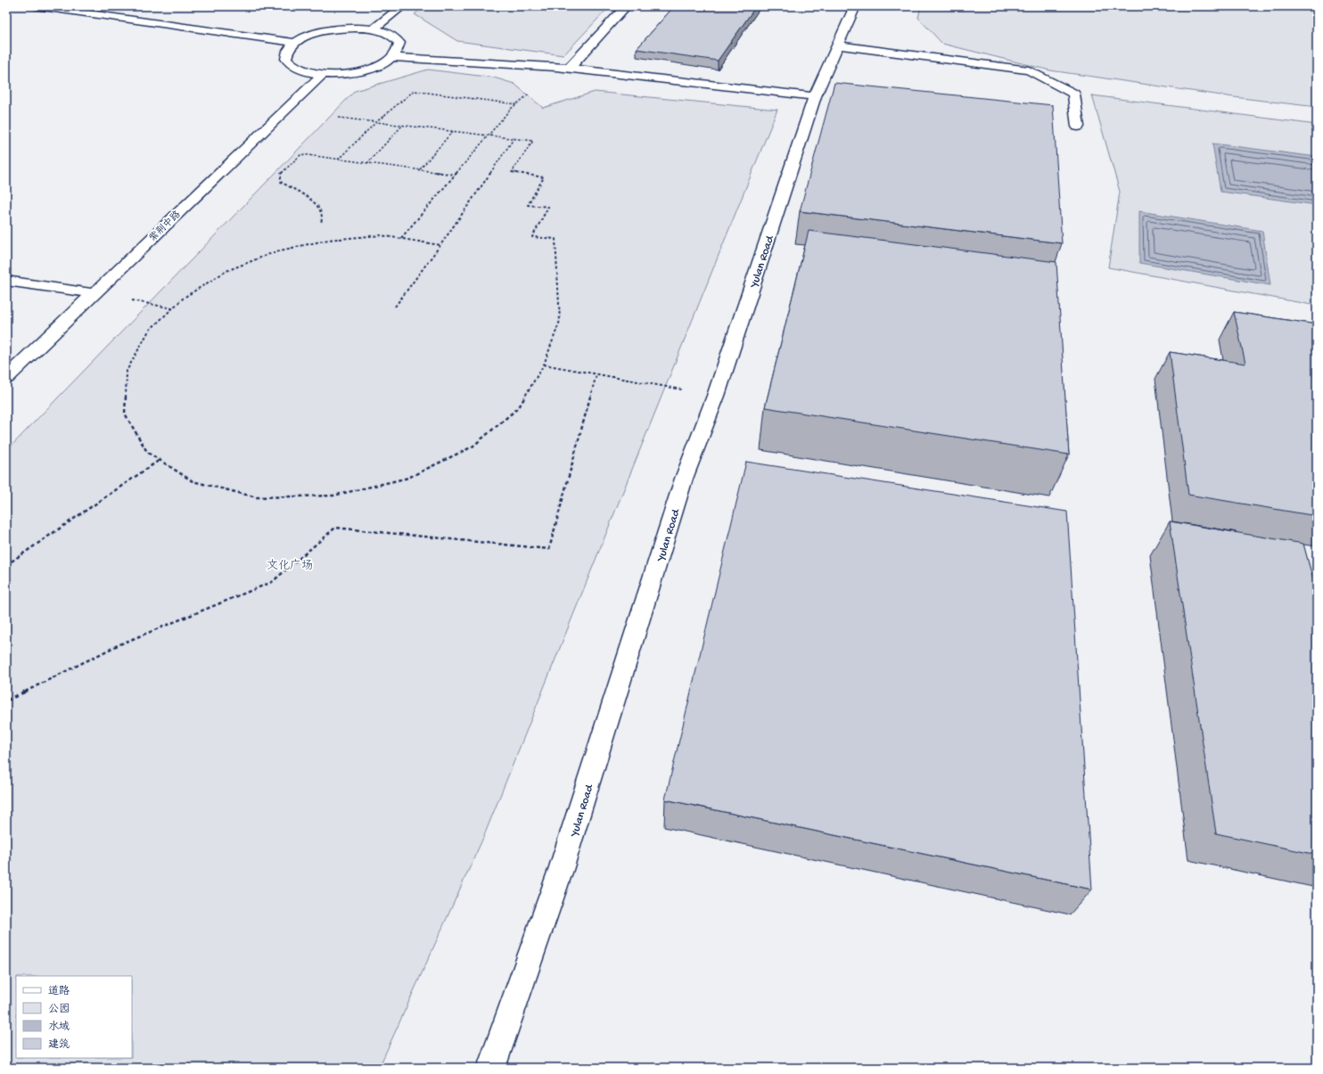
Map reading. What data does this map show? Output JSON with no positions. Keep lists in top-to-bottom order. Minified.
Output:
{"streets":{"street":["紫荆中路","Yulan Road"]},"parks":["文化广场"],"legend":["道路","公园","水域","建筑"]}
